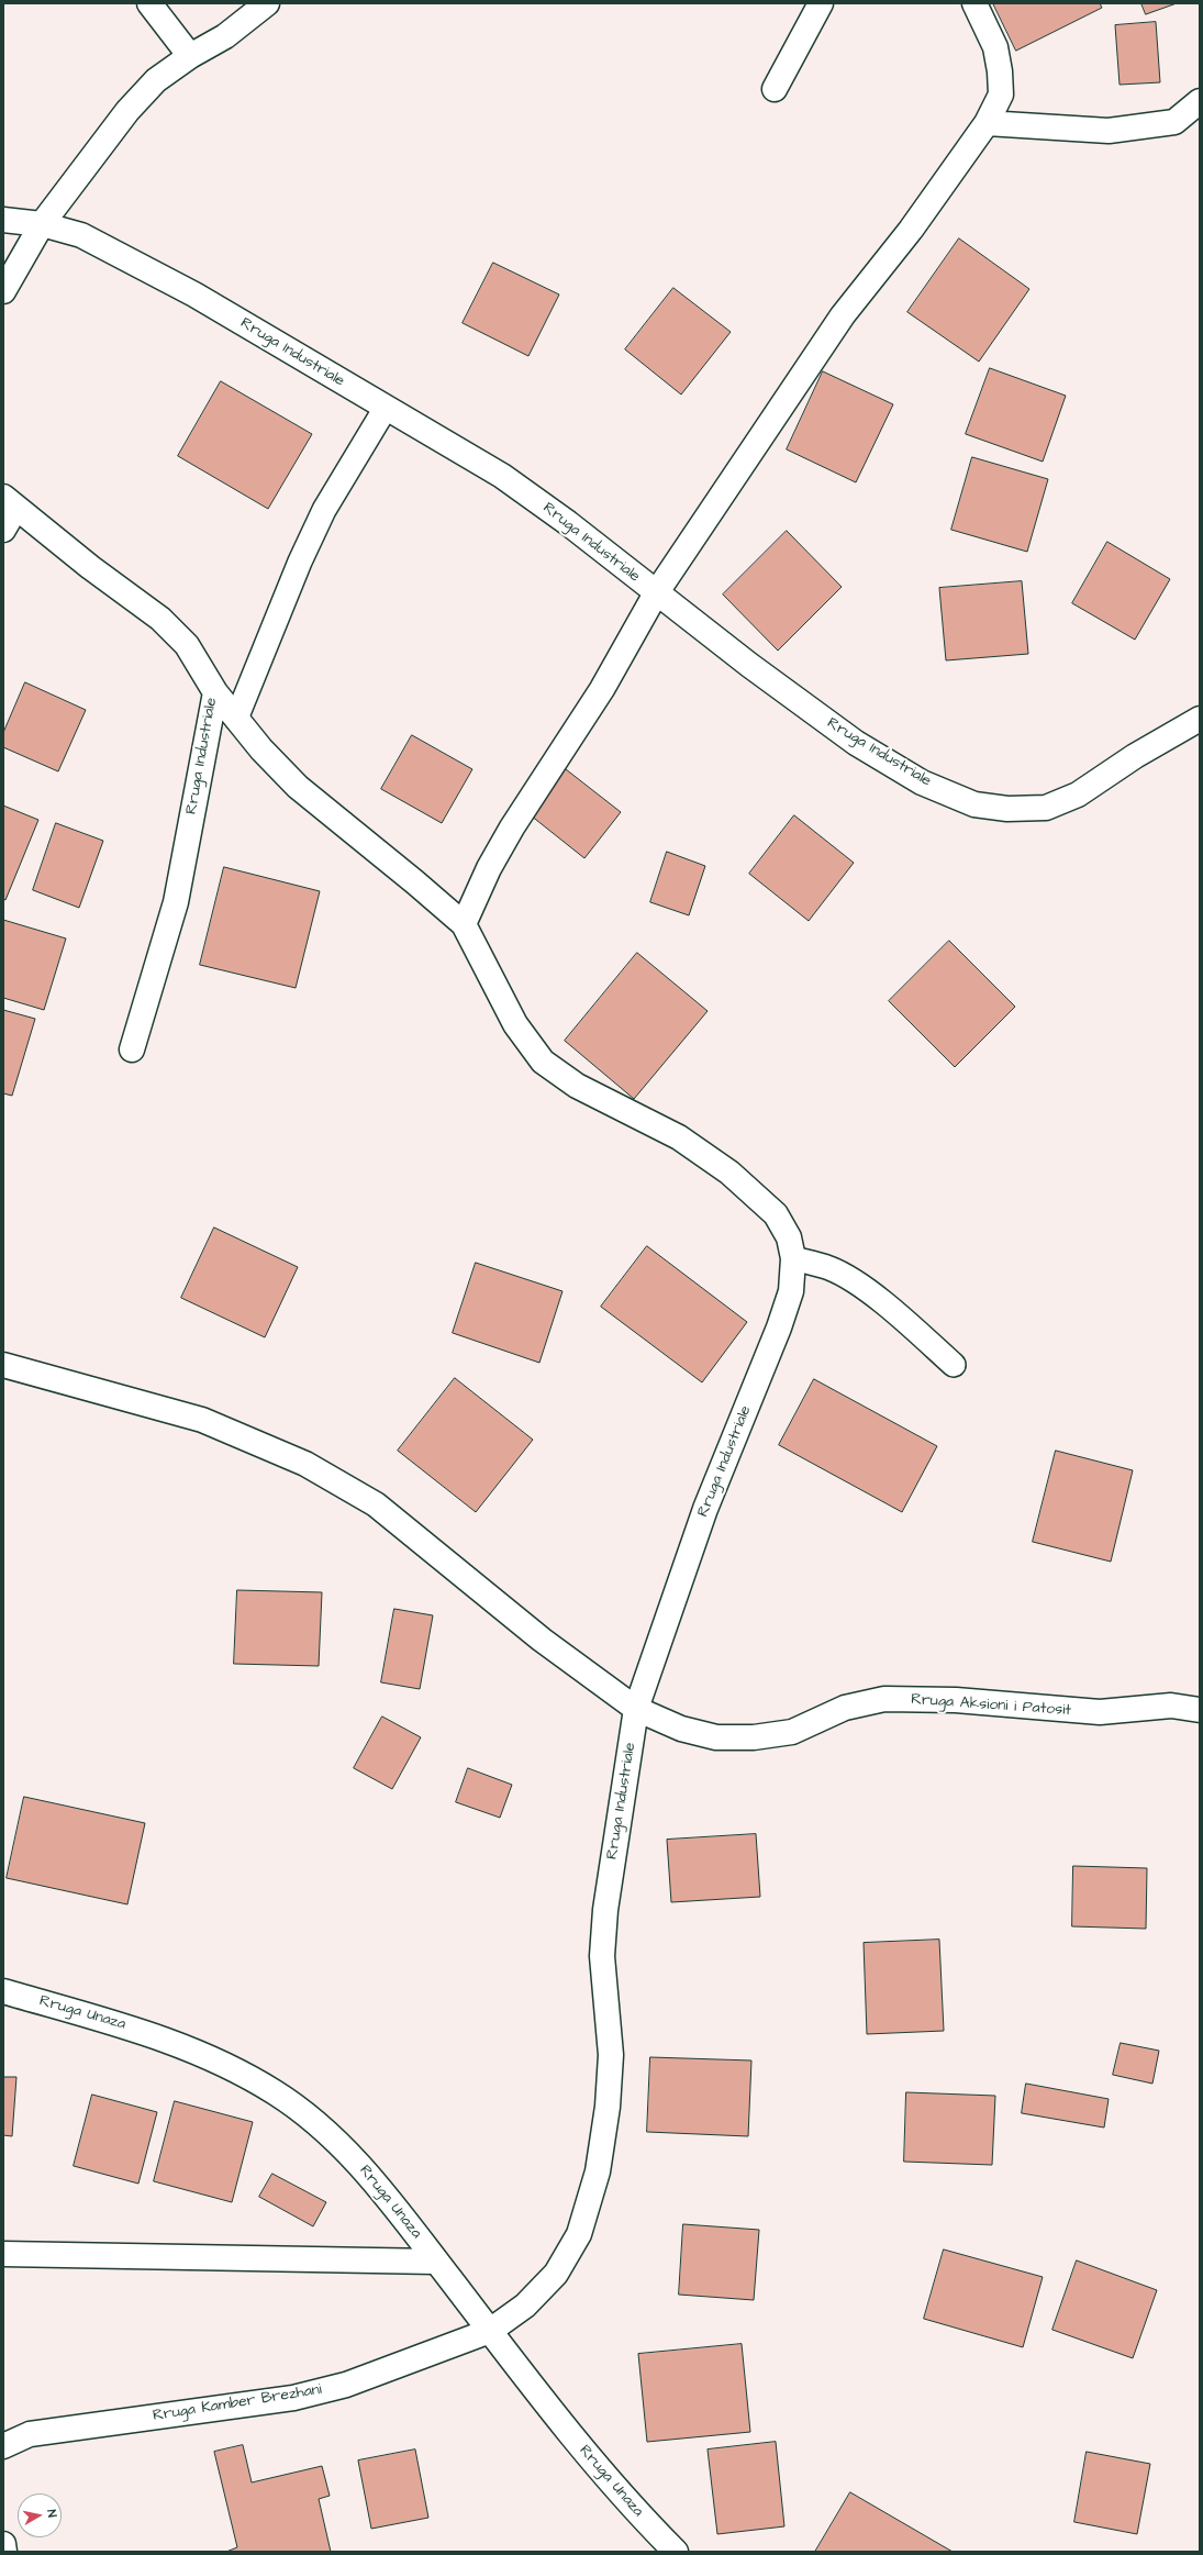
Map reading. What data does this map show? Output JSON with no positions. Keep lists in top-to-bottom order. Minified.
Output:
{"streets":{"street":["Rruga Industriale","Rruga Aksioni i Patosit","Rruga Unaza","Rruga Kamber Brezhani"]},"crossings":[["Rruga Industriale","Rruga Aksioni i Patosit"],["Rruga Industriale","Rruga Unaza"],["Rruga Industriale","Rruga Kamber Brezhani"],["Rruga Unaza","Rruga Kamber Brezhani"]],"north":"right"}
